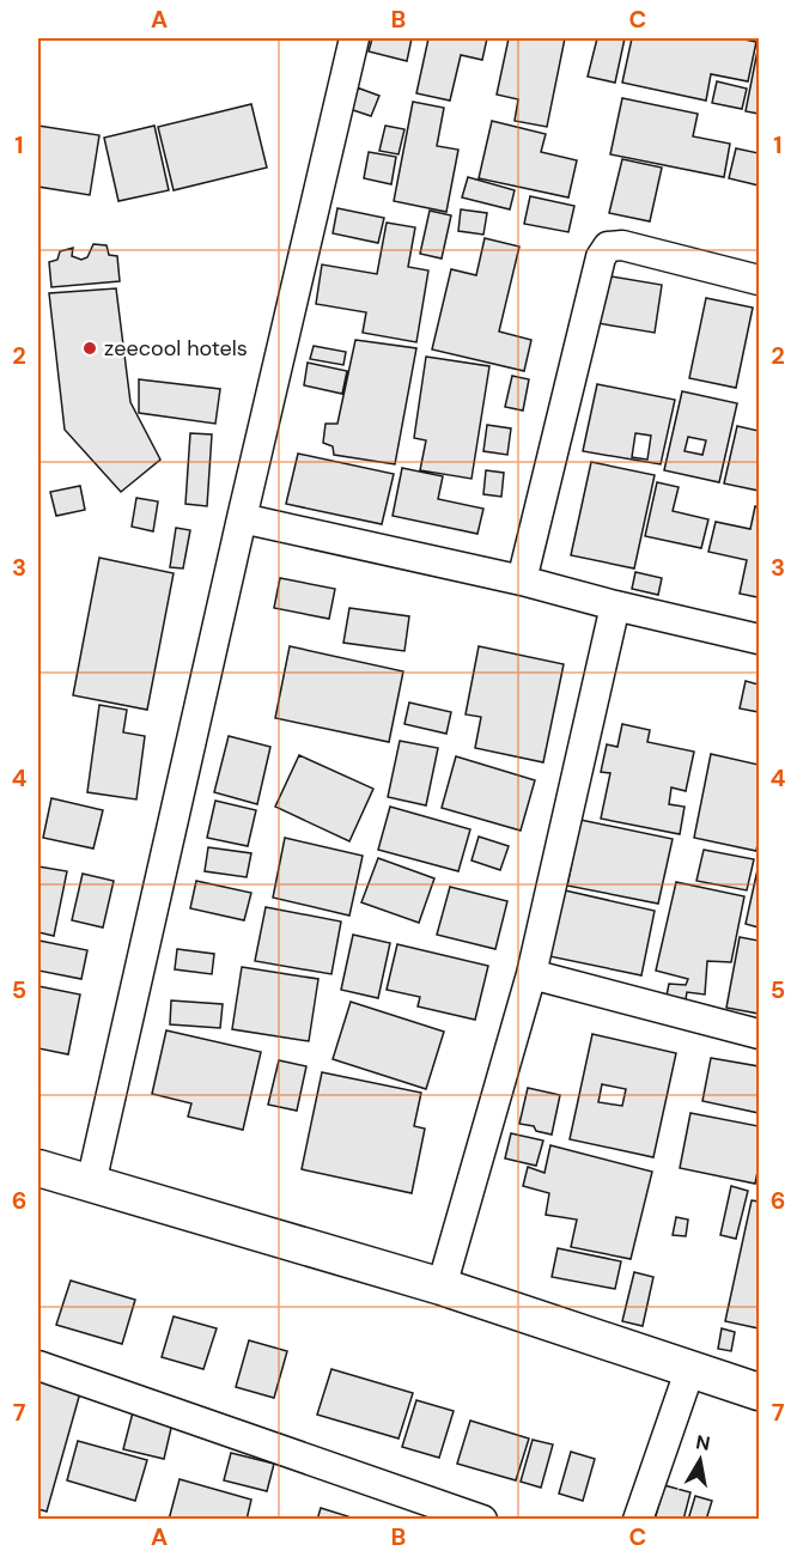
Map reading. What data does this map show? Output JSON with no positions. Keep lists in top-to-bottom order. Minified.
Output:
{"places":["zeecool hotels"],"north":"top","grid":{"columns":["A","B","C"],"rows":["1","2","3","4","5","6","7"]}}
